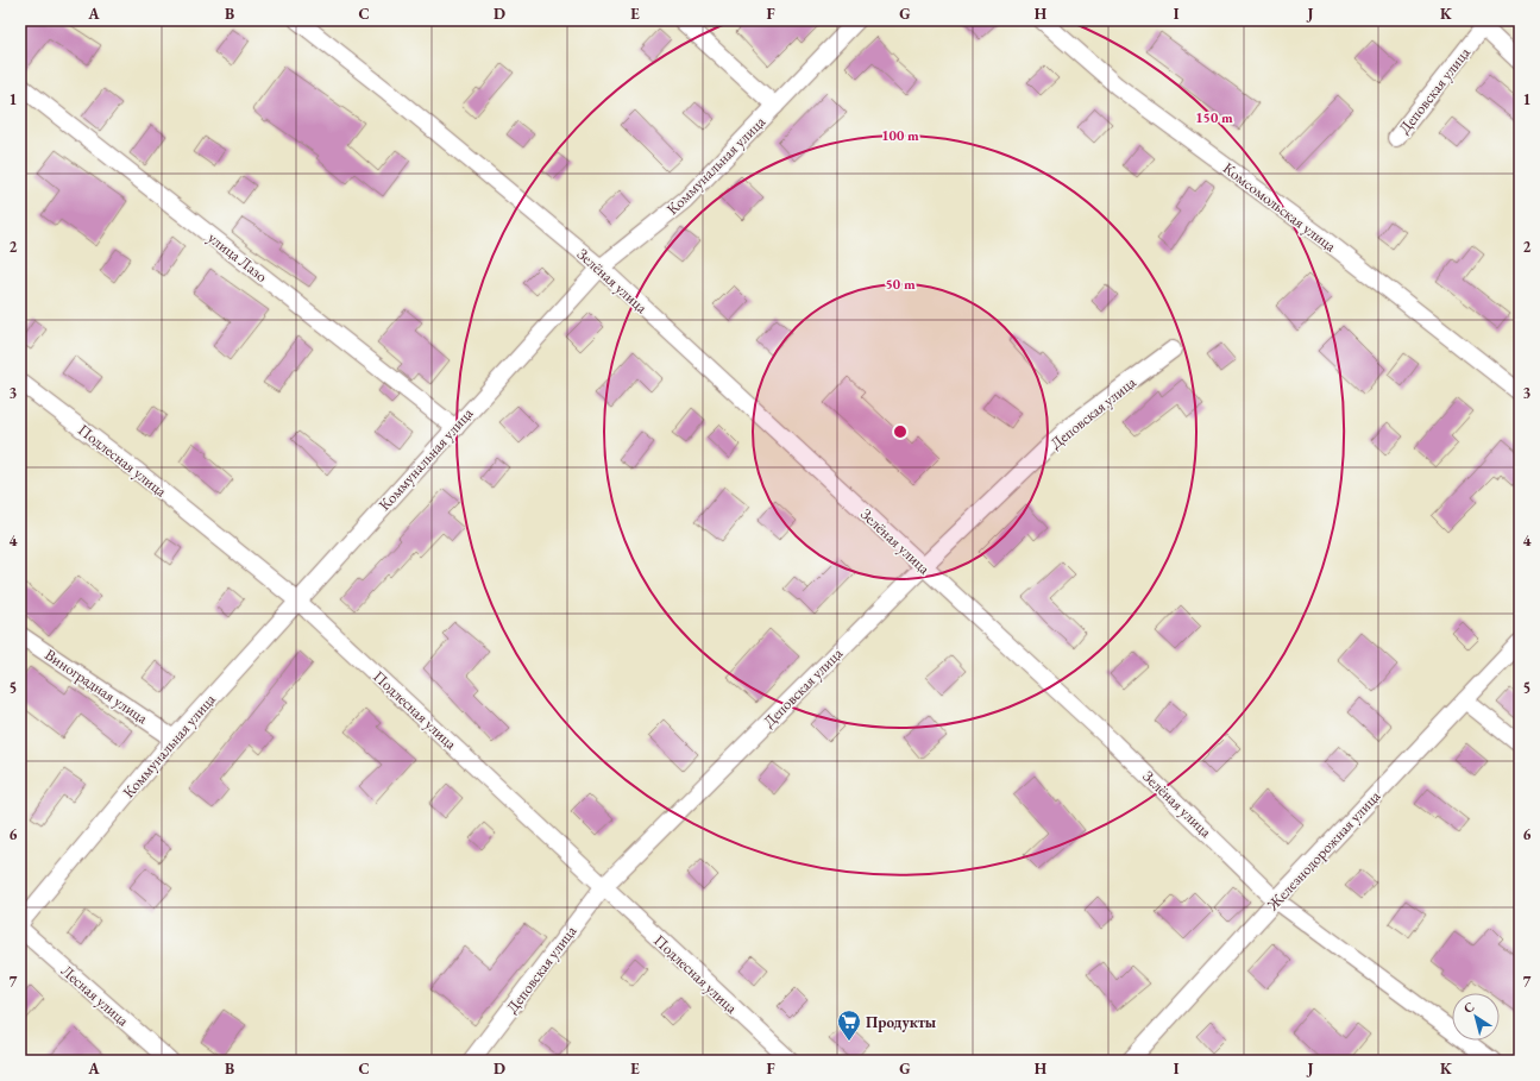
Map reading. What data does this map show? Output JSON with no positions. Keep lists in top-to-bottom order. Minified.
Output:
{"streets":{"street":["Деповская улица","Коммунальная улица","Комсомольская улица","улица Лазо","Зелёная улица","Подлесная улица","Виноградная улица","Железнодорожная улица","Лесная улица"]},"crossings":[["Деповская улица","Зелёная улица"],["Деповская улица","Подлесная улица"],["Коммунальная улица","улица Лазо"],["Коммунальная улица","Зелёная улица"],["Коммунальная улица","Подлесная улица"],["Коммунальная улица","Виноградная улица"],["Зелёная улица","Железнодорожная улица"]],"places":{"supermarket":["Продукты"]},"north":"top left","grid":{"columns":["A","B","C","D","E","F","G","H","I","J","K"],"rows":["1","2","3","4","5","6","7"]},"rings":["150 m","100 m","50 m"]}
